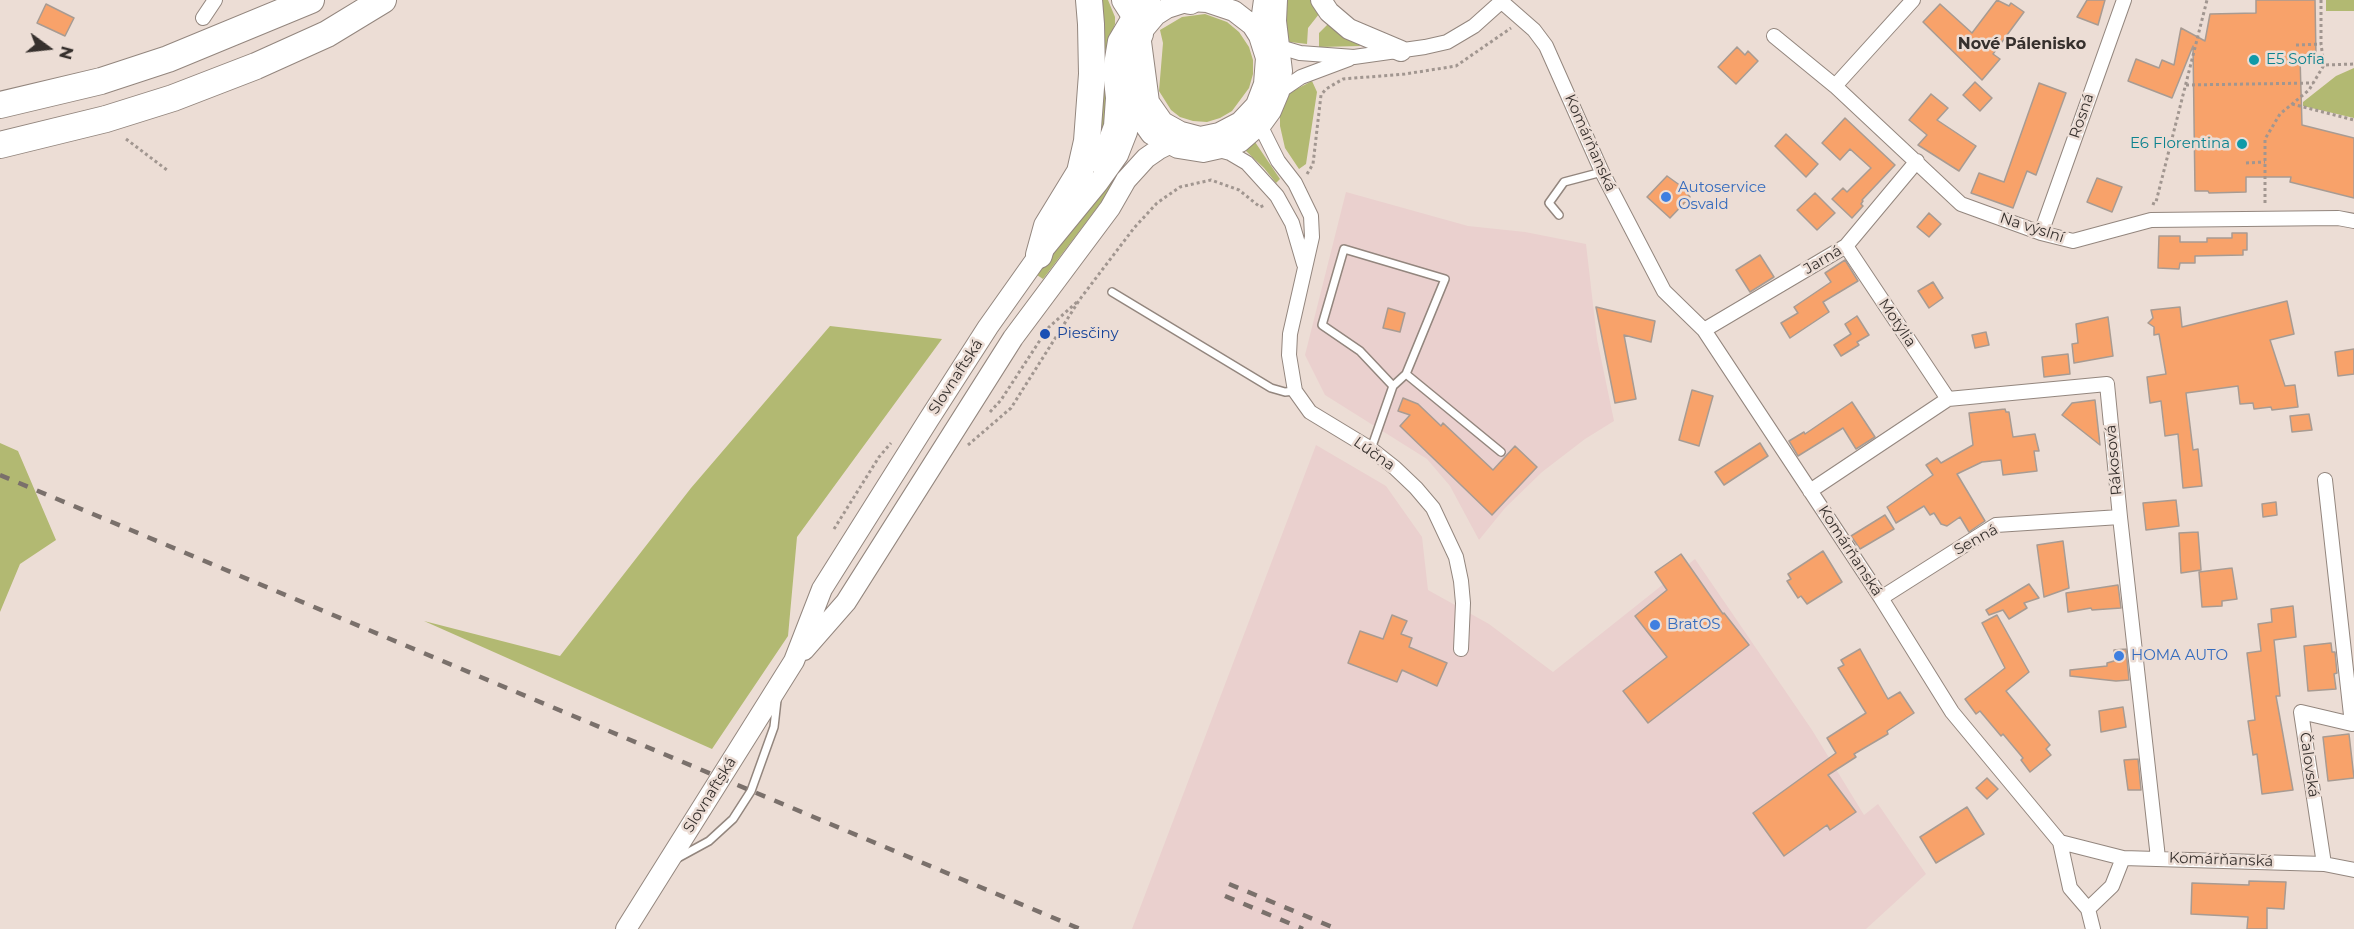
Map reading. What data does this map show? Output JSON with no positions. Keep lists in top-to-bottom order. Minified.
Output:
{"streets":{"main road":["Slovnaftská"],"street":["Rosná","Komárňanská","Na výslní","Jarná","Motýlia","Lúčna","Rákosová","Senná","Čalovská"]},"crossings":[["Rosná","Na výslní"],["Komárňanská","Jarná"],["Komárňanská","Rákosová"],["Komárňanská","Senná"],["Komárňanská","Čalovská"],["Na výslní","Jarná"],["Jarná","Motýlia"],["Motýlia","Rákosová"],["Slovnaftská","Lúčna"],["Rákosová","Senná"]],"districts":["Nové Pálenisko"],"places":["E5 Sofia","E6 Florentina","Autoservice Osvald","Piesčiny","BratOS","HOMA AUTO"],"north":"right"}
